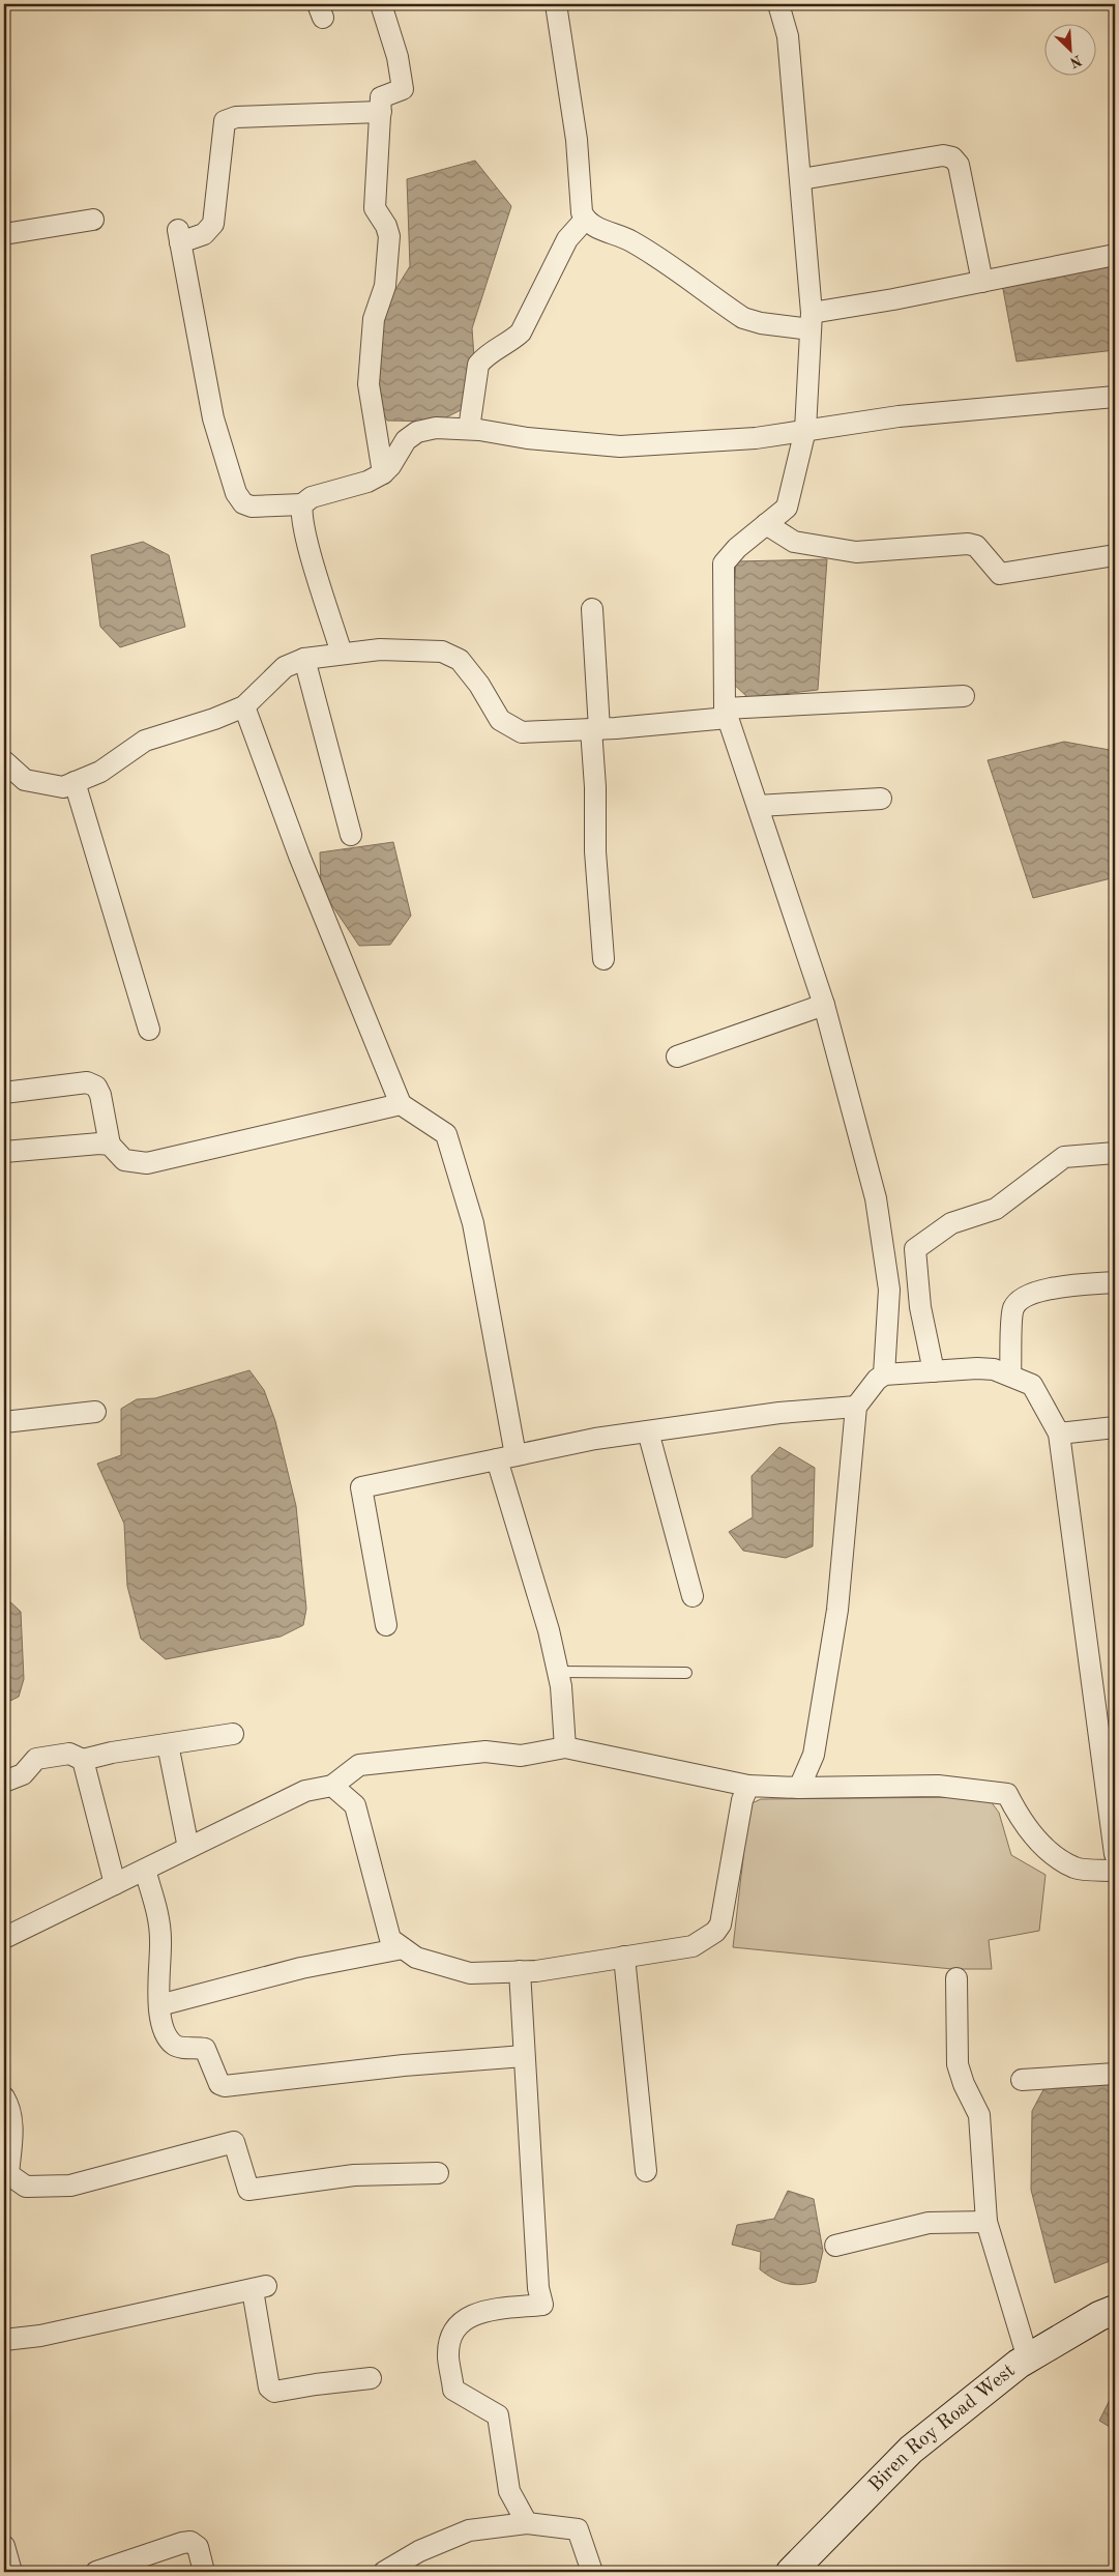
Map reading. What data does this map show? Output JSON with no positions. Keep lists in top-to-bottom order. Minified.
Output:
{"streets":{"main road":["Biren Roy Road West"]},"north":"bottom right"}
